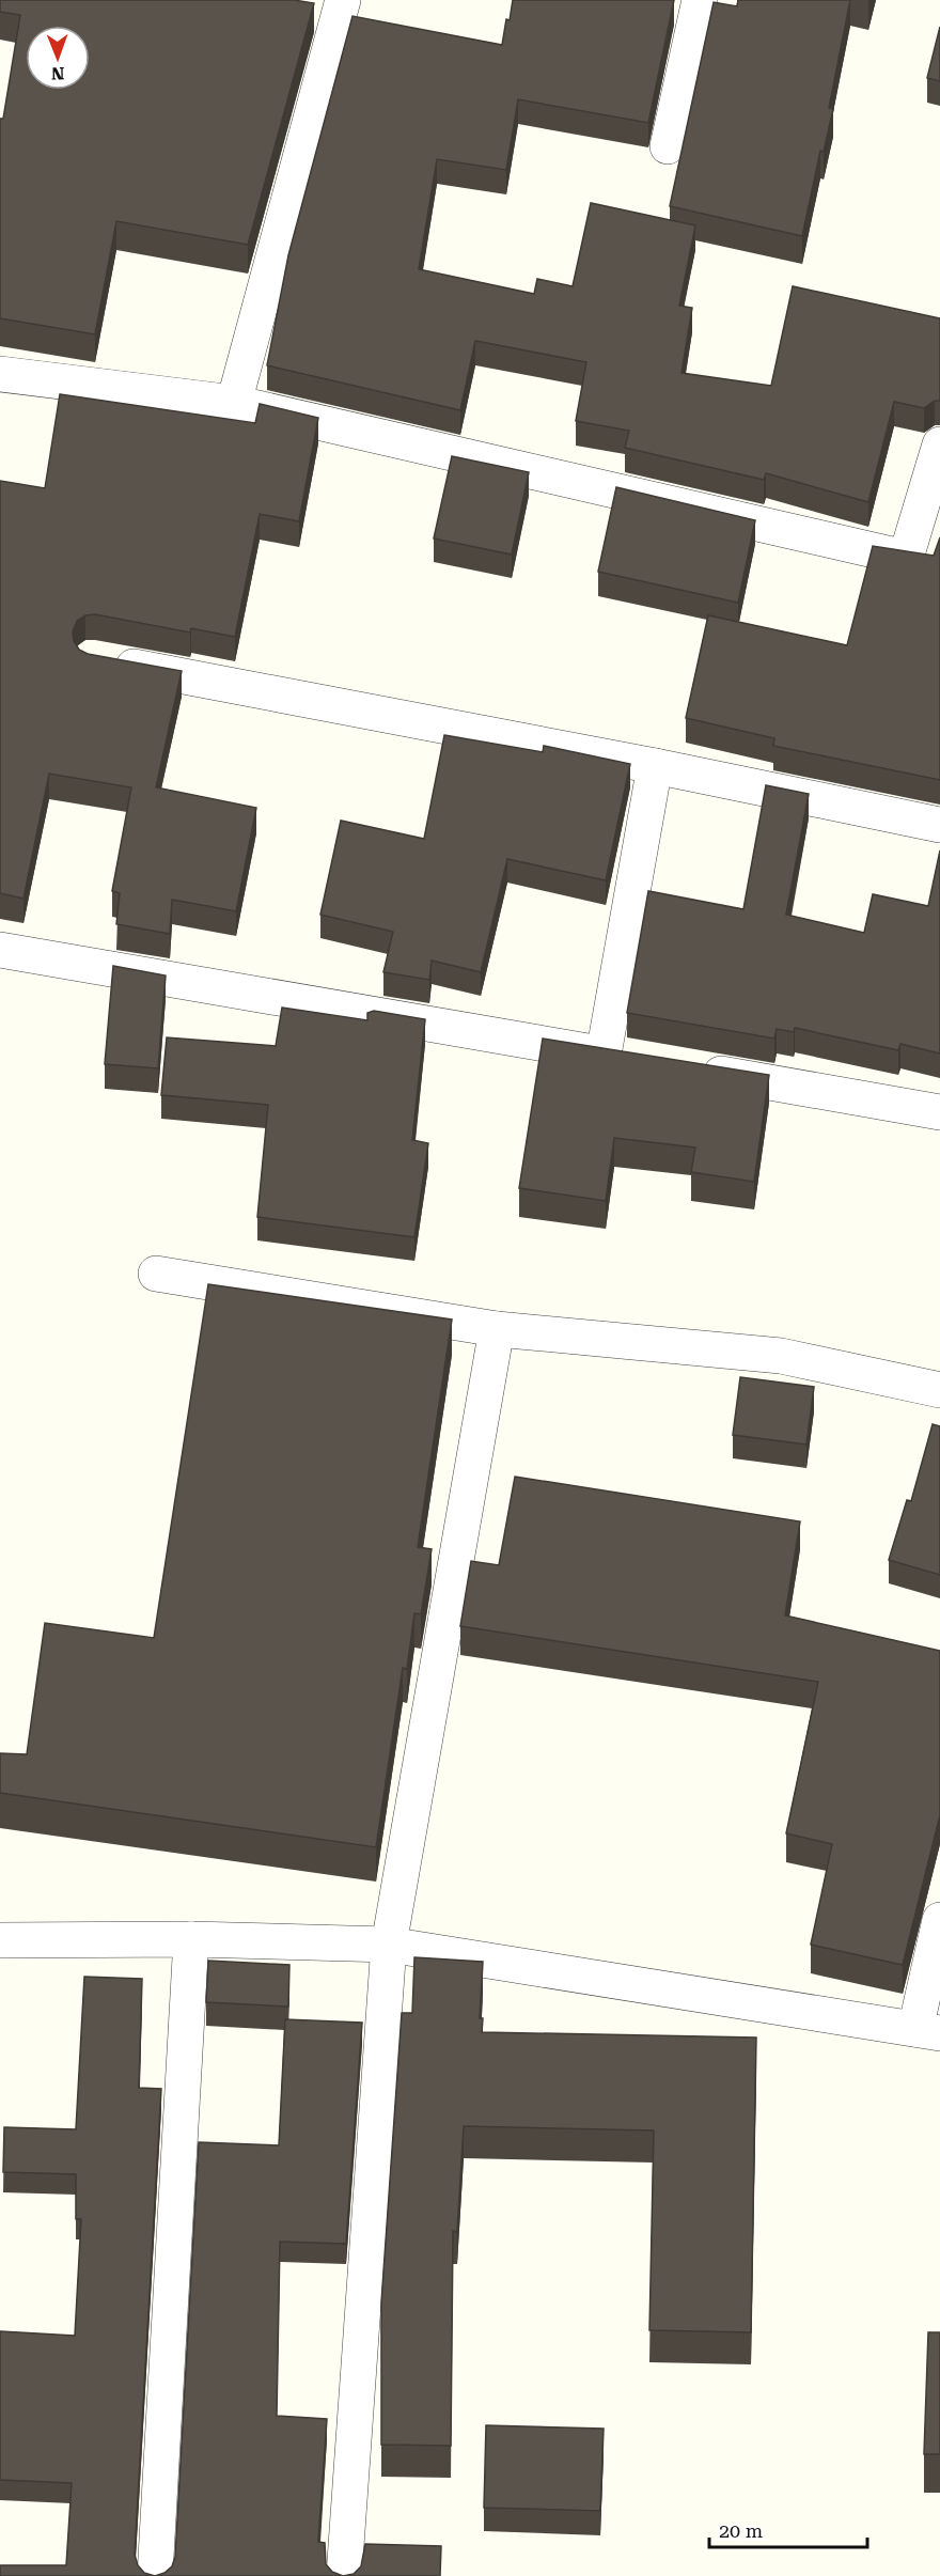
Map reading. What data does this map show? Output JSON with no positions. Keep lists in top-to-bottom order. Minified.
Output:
{"scale_bar":"20 m","north":"bottom"}
